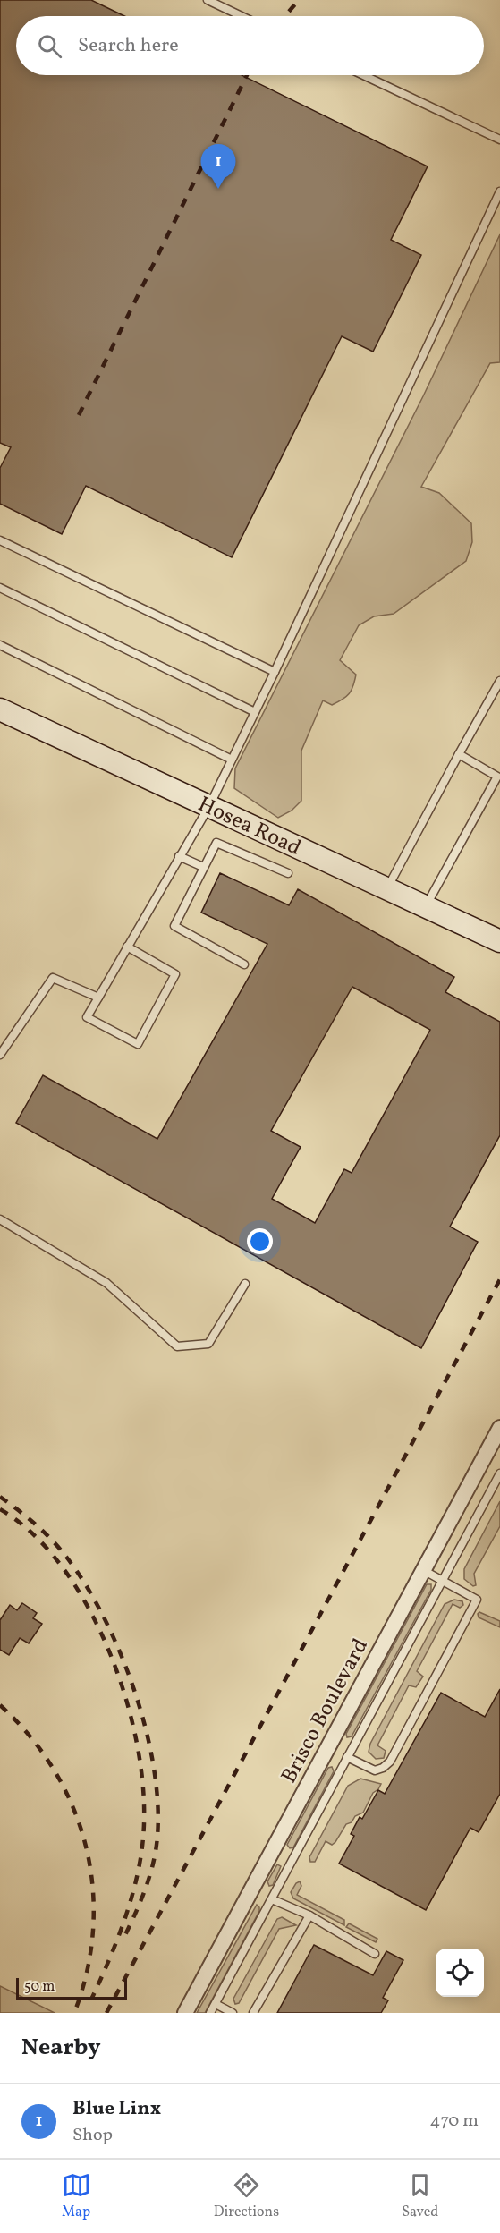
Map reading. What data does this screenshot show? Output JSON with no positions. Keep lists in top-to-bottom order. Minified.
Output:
{"streets":{"street":["Hosea Road","Brisco Boulevard"]},"scale_bar":"50 m","page":{"search":"Search here","pins":"1","scale":"50 m","heading":"Nearby","list":[{"mark":"1","name":"Blue Linx","note":"Shop","value":"470 m"}],"nav":["Map","Directions","Saved"]}}
